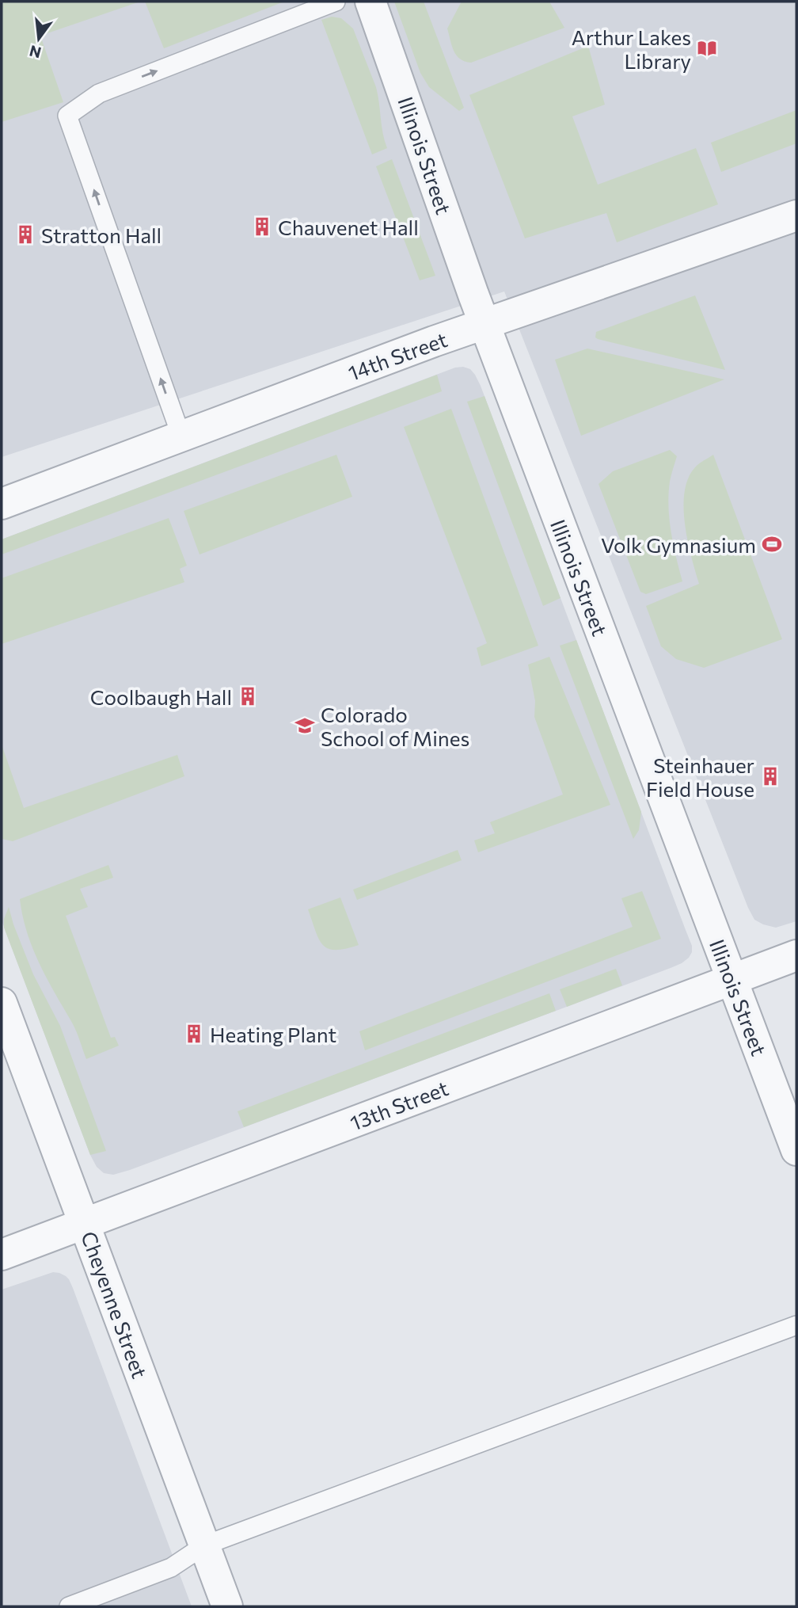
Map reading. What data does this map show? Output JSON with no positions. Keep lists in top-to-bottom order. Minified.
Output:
{"streets":{"street":["Illinois Street","14th Street","13th Street","Cheyenne Street"]},"crossings":[["Illinois Street","14th Street"],["Illinois Street","13th Street"],["13th Street","Cheyenne Street"]],"places":{"library":["Arthur Lakes Library"],"building":["Chauvenet Hall","Stratton Hall","Coolbaugh Hall","Steinhauer Field House","Heating Plant"],"sports":["Volk Gymnasium"],"school or university":["Colorado School of Mines"]},"north":"bottom"}
